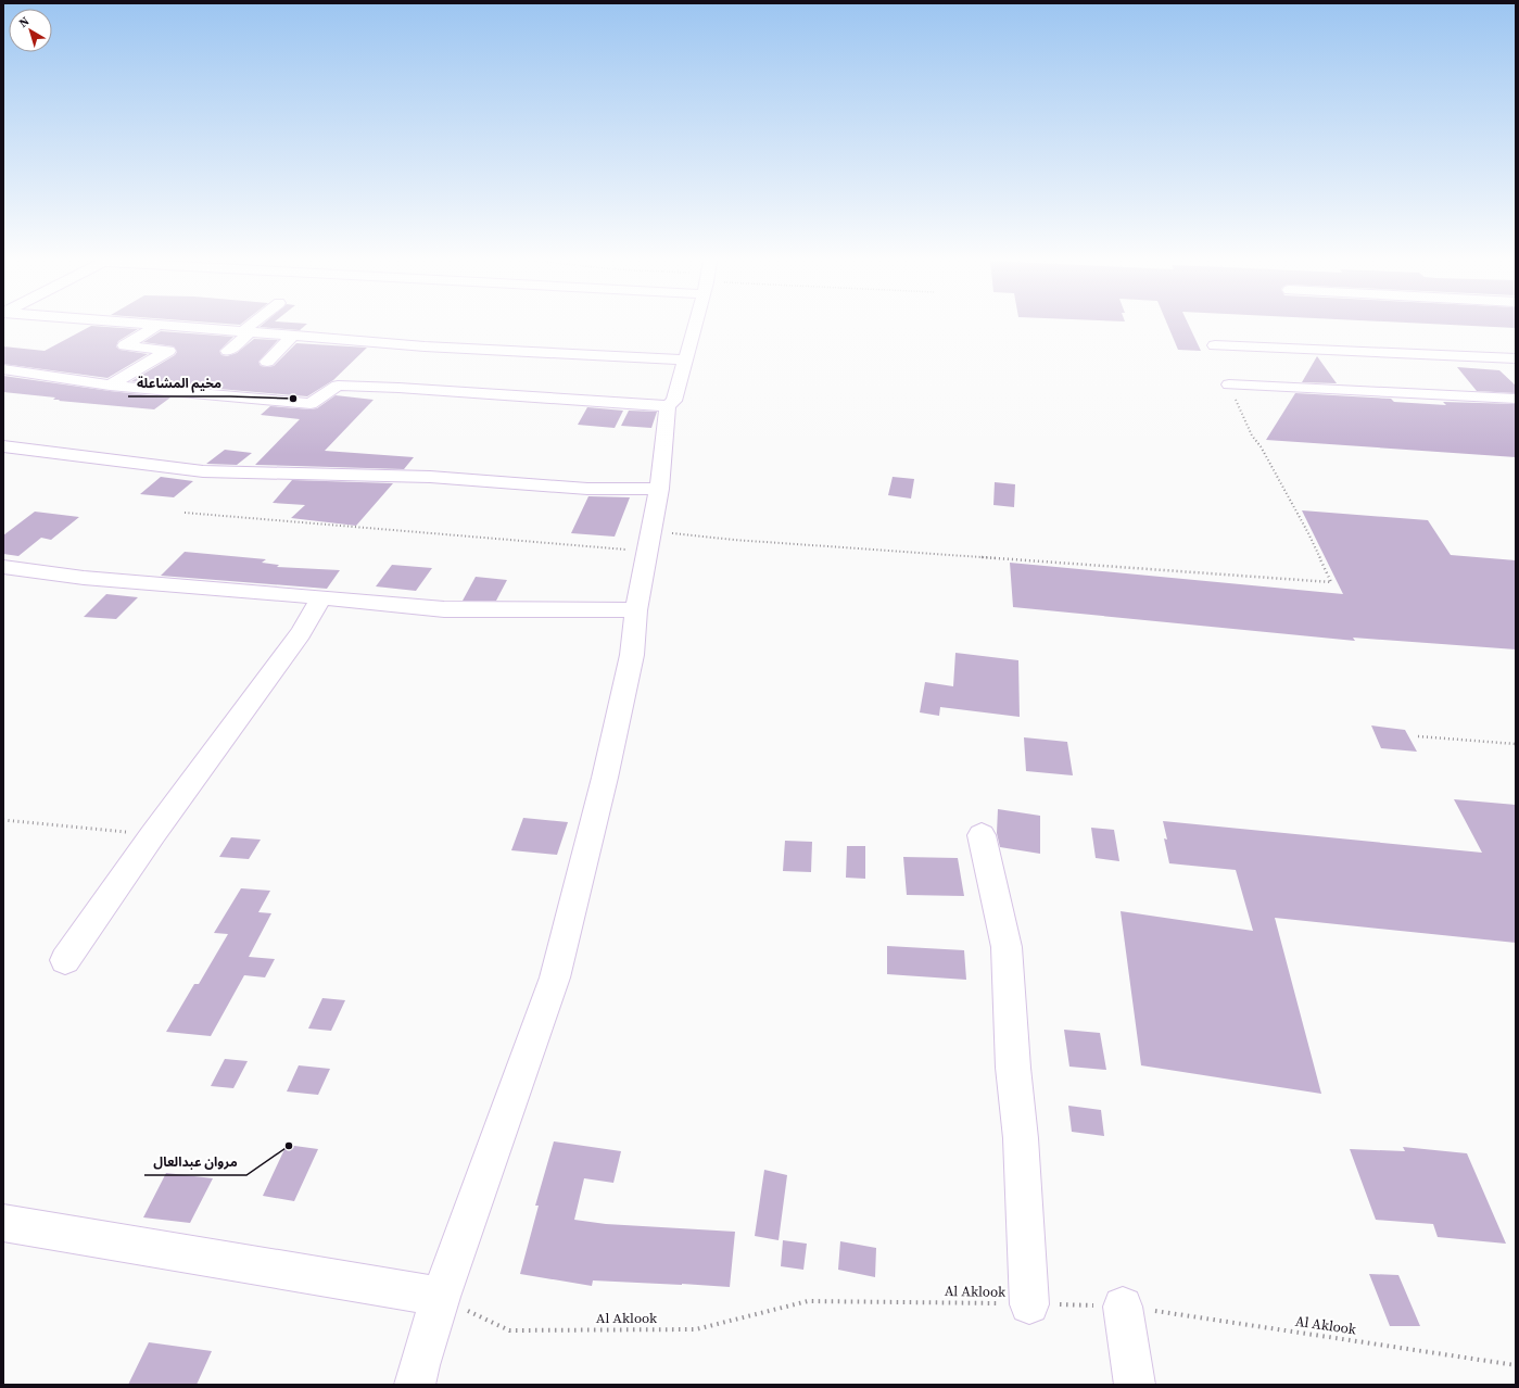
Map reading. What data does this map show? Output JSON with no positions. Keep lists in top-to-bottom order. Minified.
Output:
{"streets":{"path":["Al Aklook"]},"places":["مخيم المشاعلة","مروان عبدالعال"],"north":"top left"}
